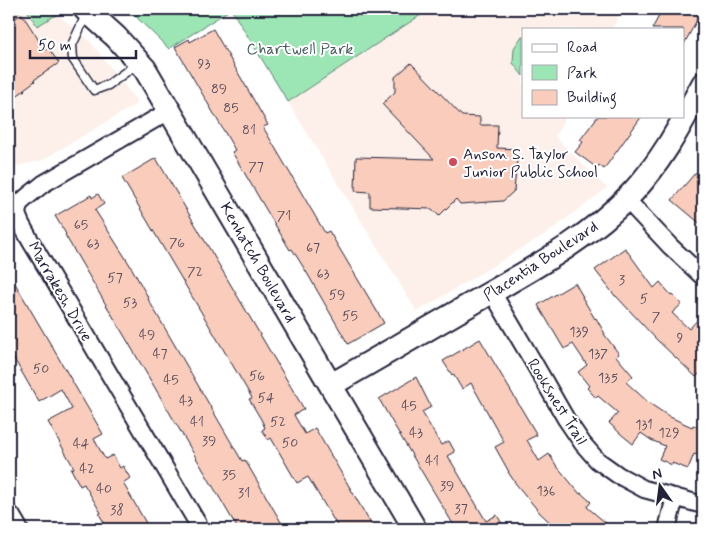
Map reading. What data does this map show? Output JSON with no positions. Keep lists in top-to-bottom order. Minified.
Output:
{"streets":{"street":["Placentia Boulevard","Kenhatch Boulevard","Marrakesh Drive","Rooksnest Trail"]},"crossings":[["Placentia Boulevard","Kenhatch Boulevard"],["Placentia Boulevard","Rooksnest Trail"],["Kenhatch Boulevard","Marrakesh Drive"]],"parks":["Chartwell Park"],"places":["Anson S. Taylor Junior Public School"],"house_numbers":["93","89","85","81","77","71","65","76","63","67","72","63","57","3","59","5","53","55","7","139","49","9","47","137","50","56","135","45","54","43","45","41","52","131","43","129","39","50","44","41","42","35","39","40","136","31","37","38"],"legend":["Road","Park","Building"],"scale_bar":"50 m","north":"top"}
